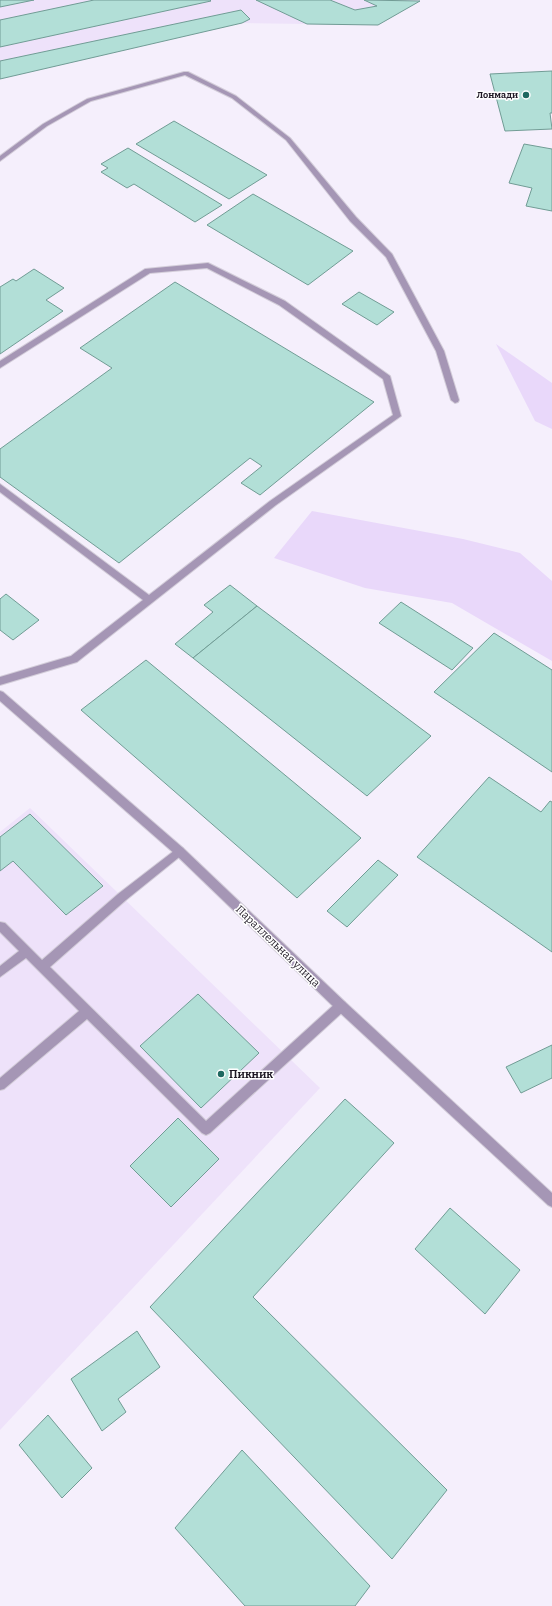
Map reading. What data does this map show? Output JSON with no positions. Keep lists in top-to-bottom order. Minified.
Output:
{"streets":{"street":["Параллельная улица"]},"places":["Лонмади","Пикник"]}
